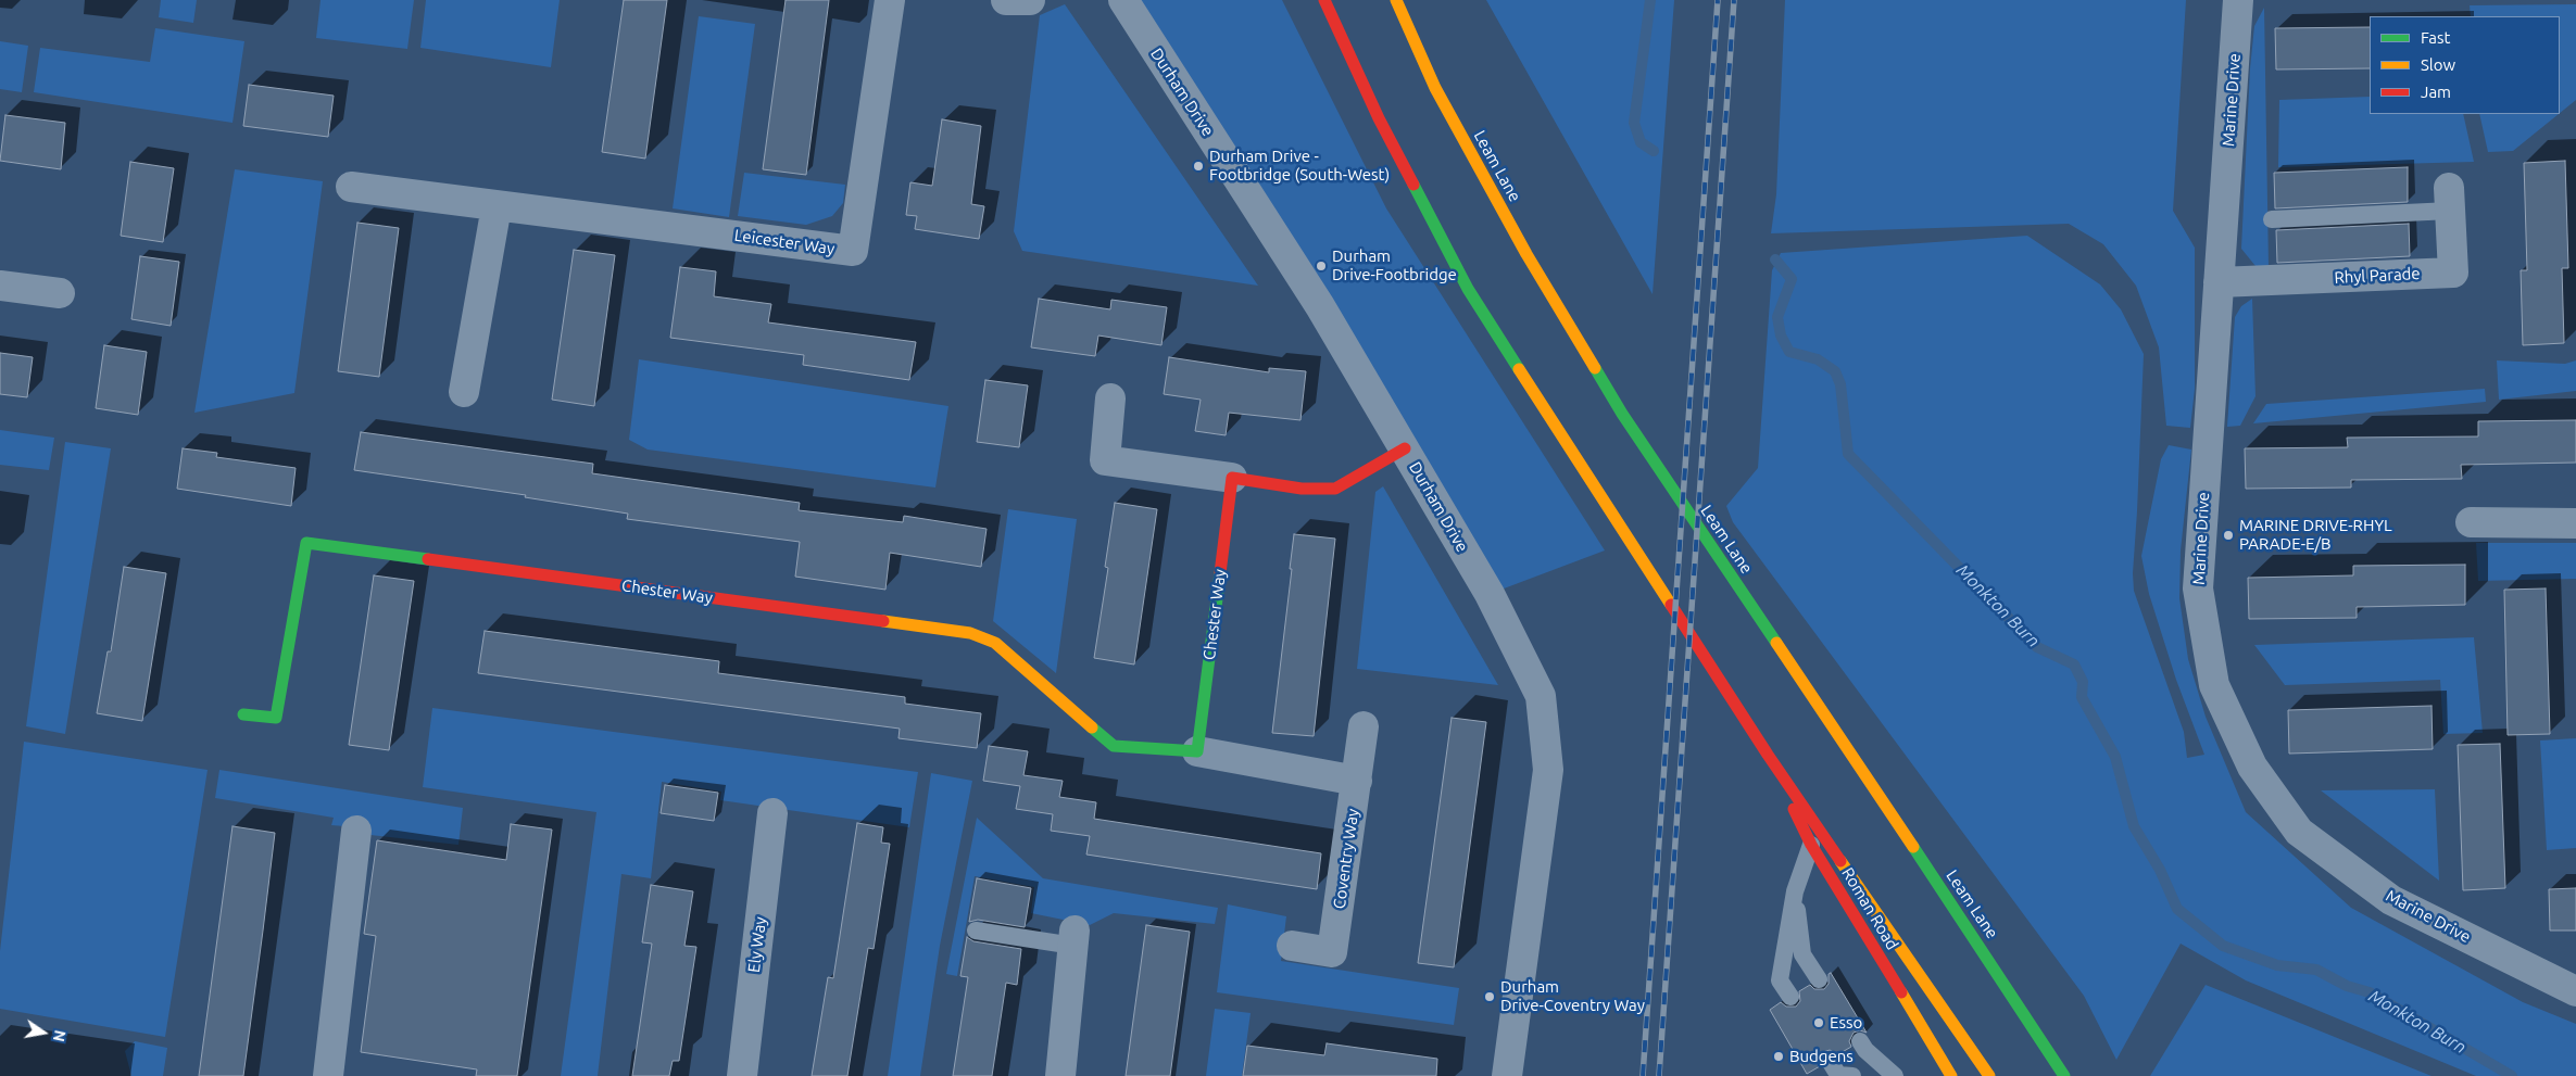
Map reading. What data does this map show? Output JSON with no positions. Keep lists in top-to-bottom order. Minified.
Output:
{"streets":{"main road":["Leam Lane","Chester Way","Roman Road"],"street":["Durham Drive","Marine Drive","Leicester Way","Rhyl Parade","Coventry Way","Ely Way"]},"crossings":[["Marine Drive","Rhyl Parade"],["Chester Way","Coventry Way"]],"water":["Monkton Burn"],"places":["Durham Drive - Footbridge (South-West)","Durham Drive-Footbridge","MARINE DRIVE-RHYL PARADE-E/B","Durham Drive-Coventry Way","Esso","Budgens"],"legend":["Fast","Slow","Jam"],"north":"right"}
